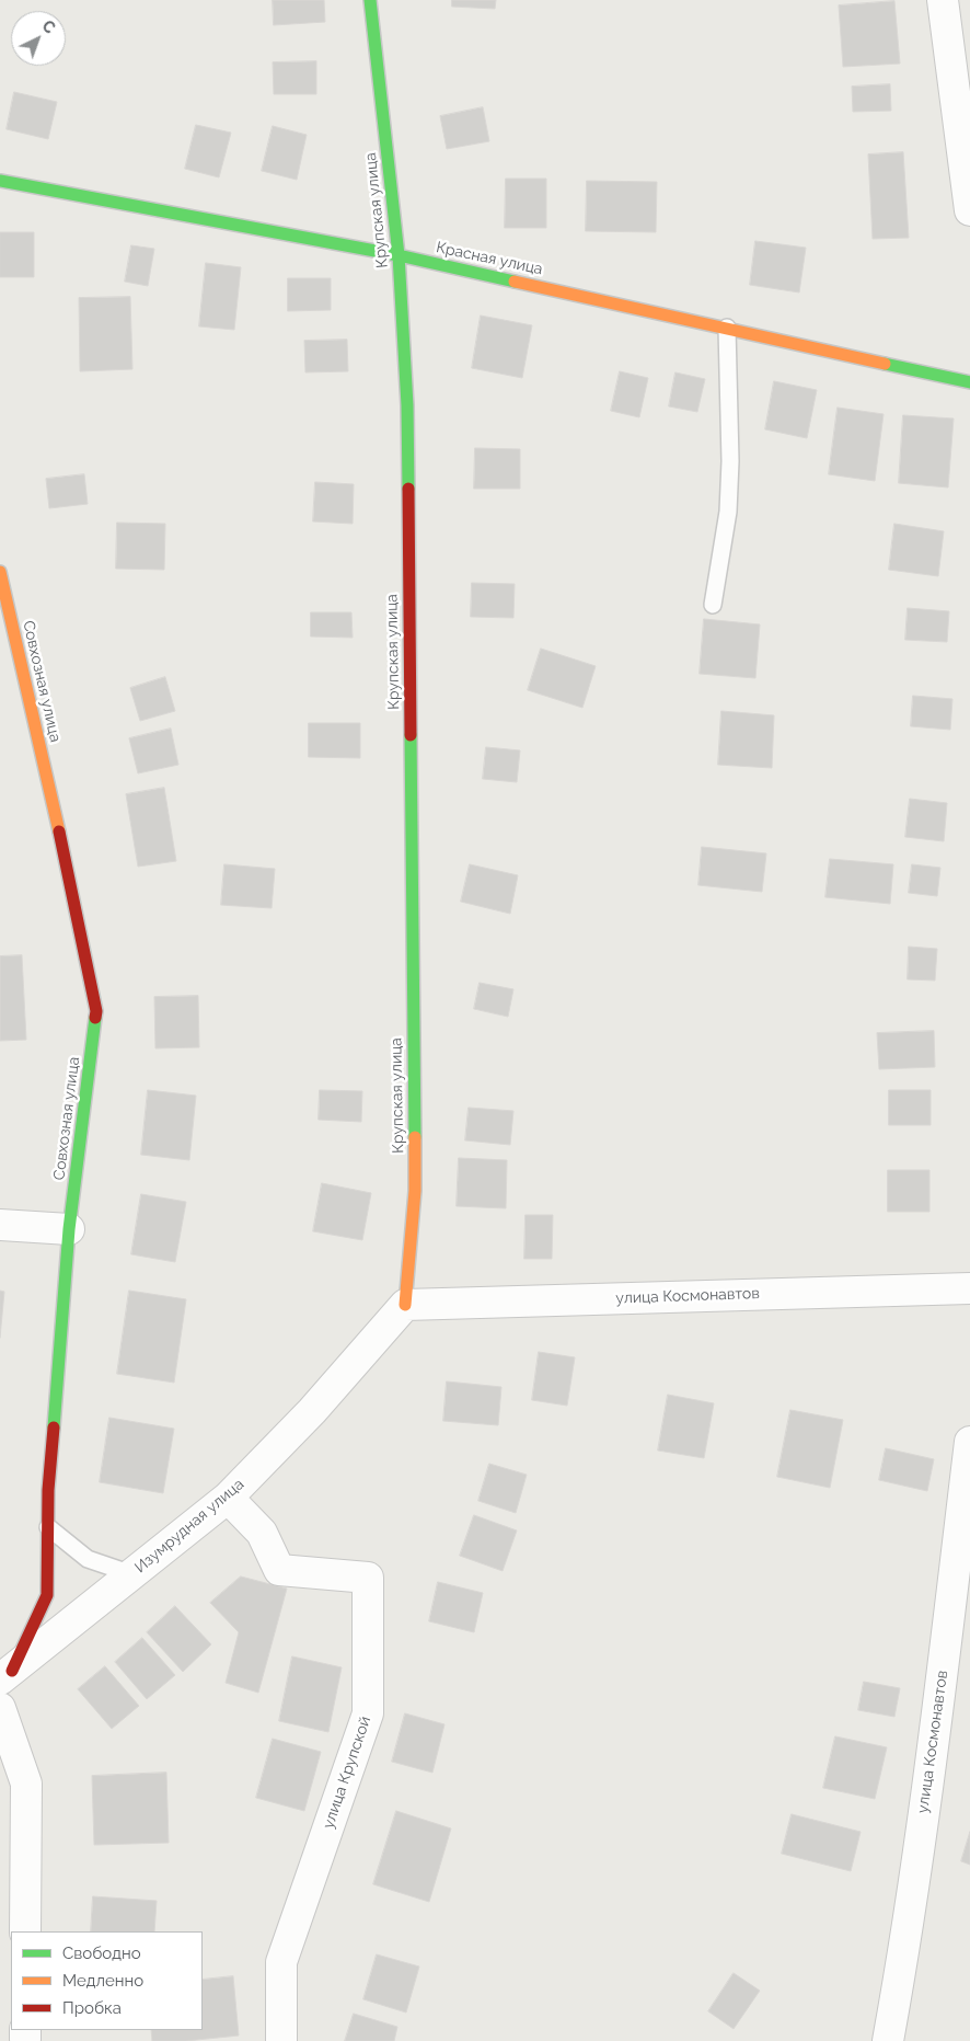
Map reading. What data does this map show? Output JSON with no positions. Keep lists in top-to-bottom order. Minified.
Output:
{"streets":{"street":["Крупская улица","Красная улица","Совхозная улица","улица Космонавтов","Изумрудная улица","улица Крупской"]},"crossings":[["Крупская улица","Красная улица"],["Крупская улица","улица Космонавтов"],["Крупская улица","Изумрудная улица"],["Совхозная улица","Изумрудная улица"],["улица Космонавтов","Изумрудная улица"],["Изумрудная улица","улица Крупской"]],"legend":["Свободно","Медленно","Пробка"],"north":"top right"}
